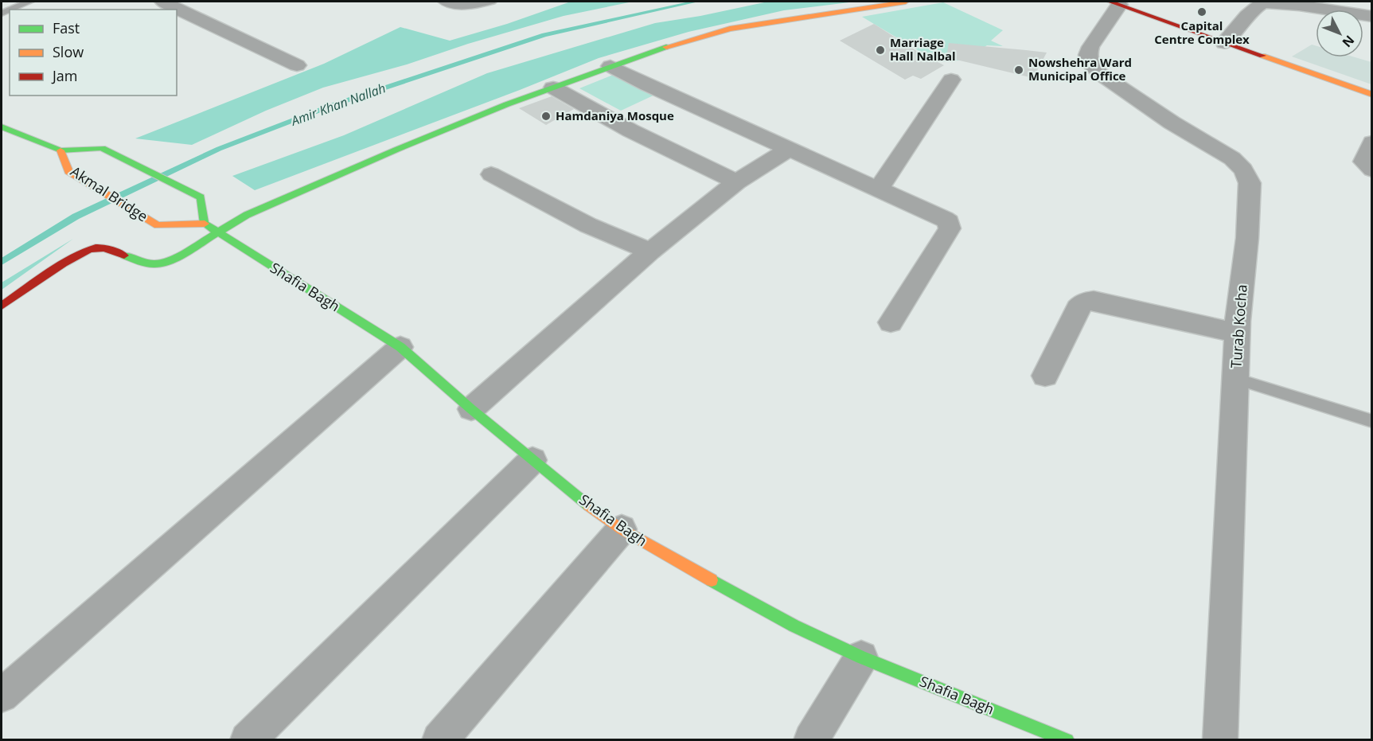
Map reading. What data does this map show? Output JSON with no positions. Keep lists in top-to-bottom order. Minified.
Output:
{"streets":{"main road":["Akmal Bridge","Shafia Bagh"],"street":["Turab Kocha"]},"crossings":[["Akmal Bridge","Shafia Bagh"]],"water":["Amir Khan Nallah"],"places":["Capital Centre Complex","Marriage Hall Nalbal","Nowshehra Ward Municipal Office","Hamdaniya Mosque"],"legend":["Fast","Slow","Jam"],"north":"bottom right"}
